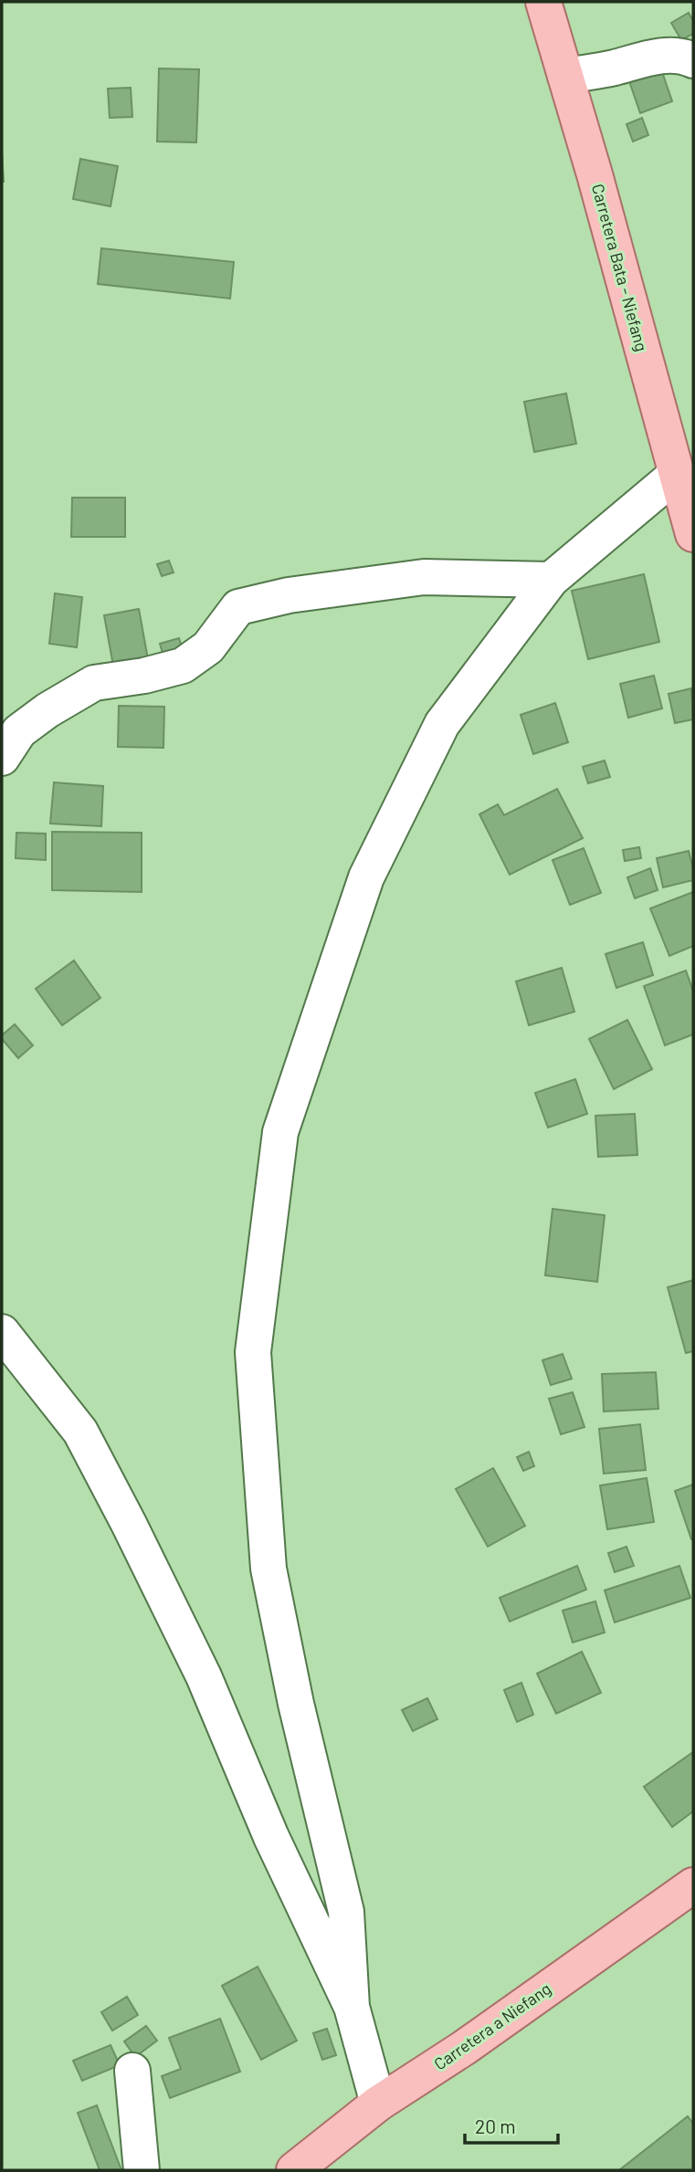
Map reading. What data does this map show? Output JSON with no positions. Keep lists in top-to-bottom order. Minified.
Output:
{"streets":{"main road":["Carretera Bata - Niefang","Carretera a Niefang"]},"scale_bar":"20 m"}
